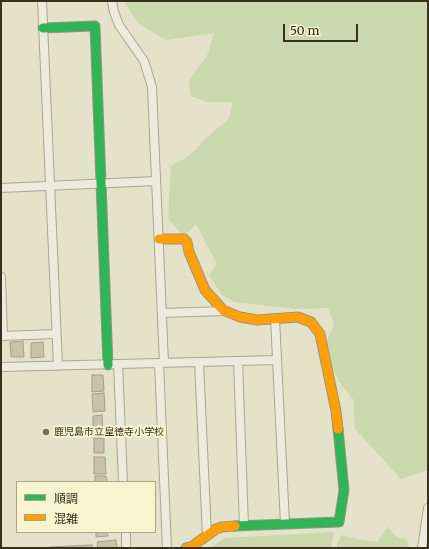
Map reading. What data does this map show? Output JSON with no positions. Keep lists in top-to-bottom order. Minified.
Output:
{"places":["鹿児島市立皇徳寺小学校"],"legend":["順調","混雑"],"scale_bar":"50 m"}
